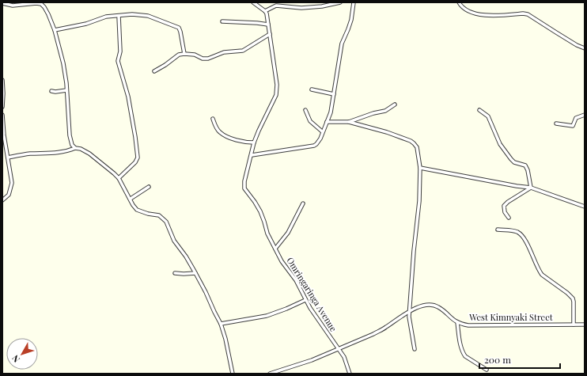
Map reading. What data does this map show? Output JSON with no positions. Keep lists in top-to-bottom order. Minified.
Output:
{"streets":{"street":["Omringaringa Avenue","West Kimnyaki Street"]},"crossings":[["Omringaringa Avenue","West Kimnyaki Street"]],"scale_bar":"200 m","north":"bottom left"}
